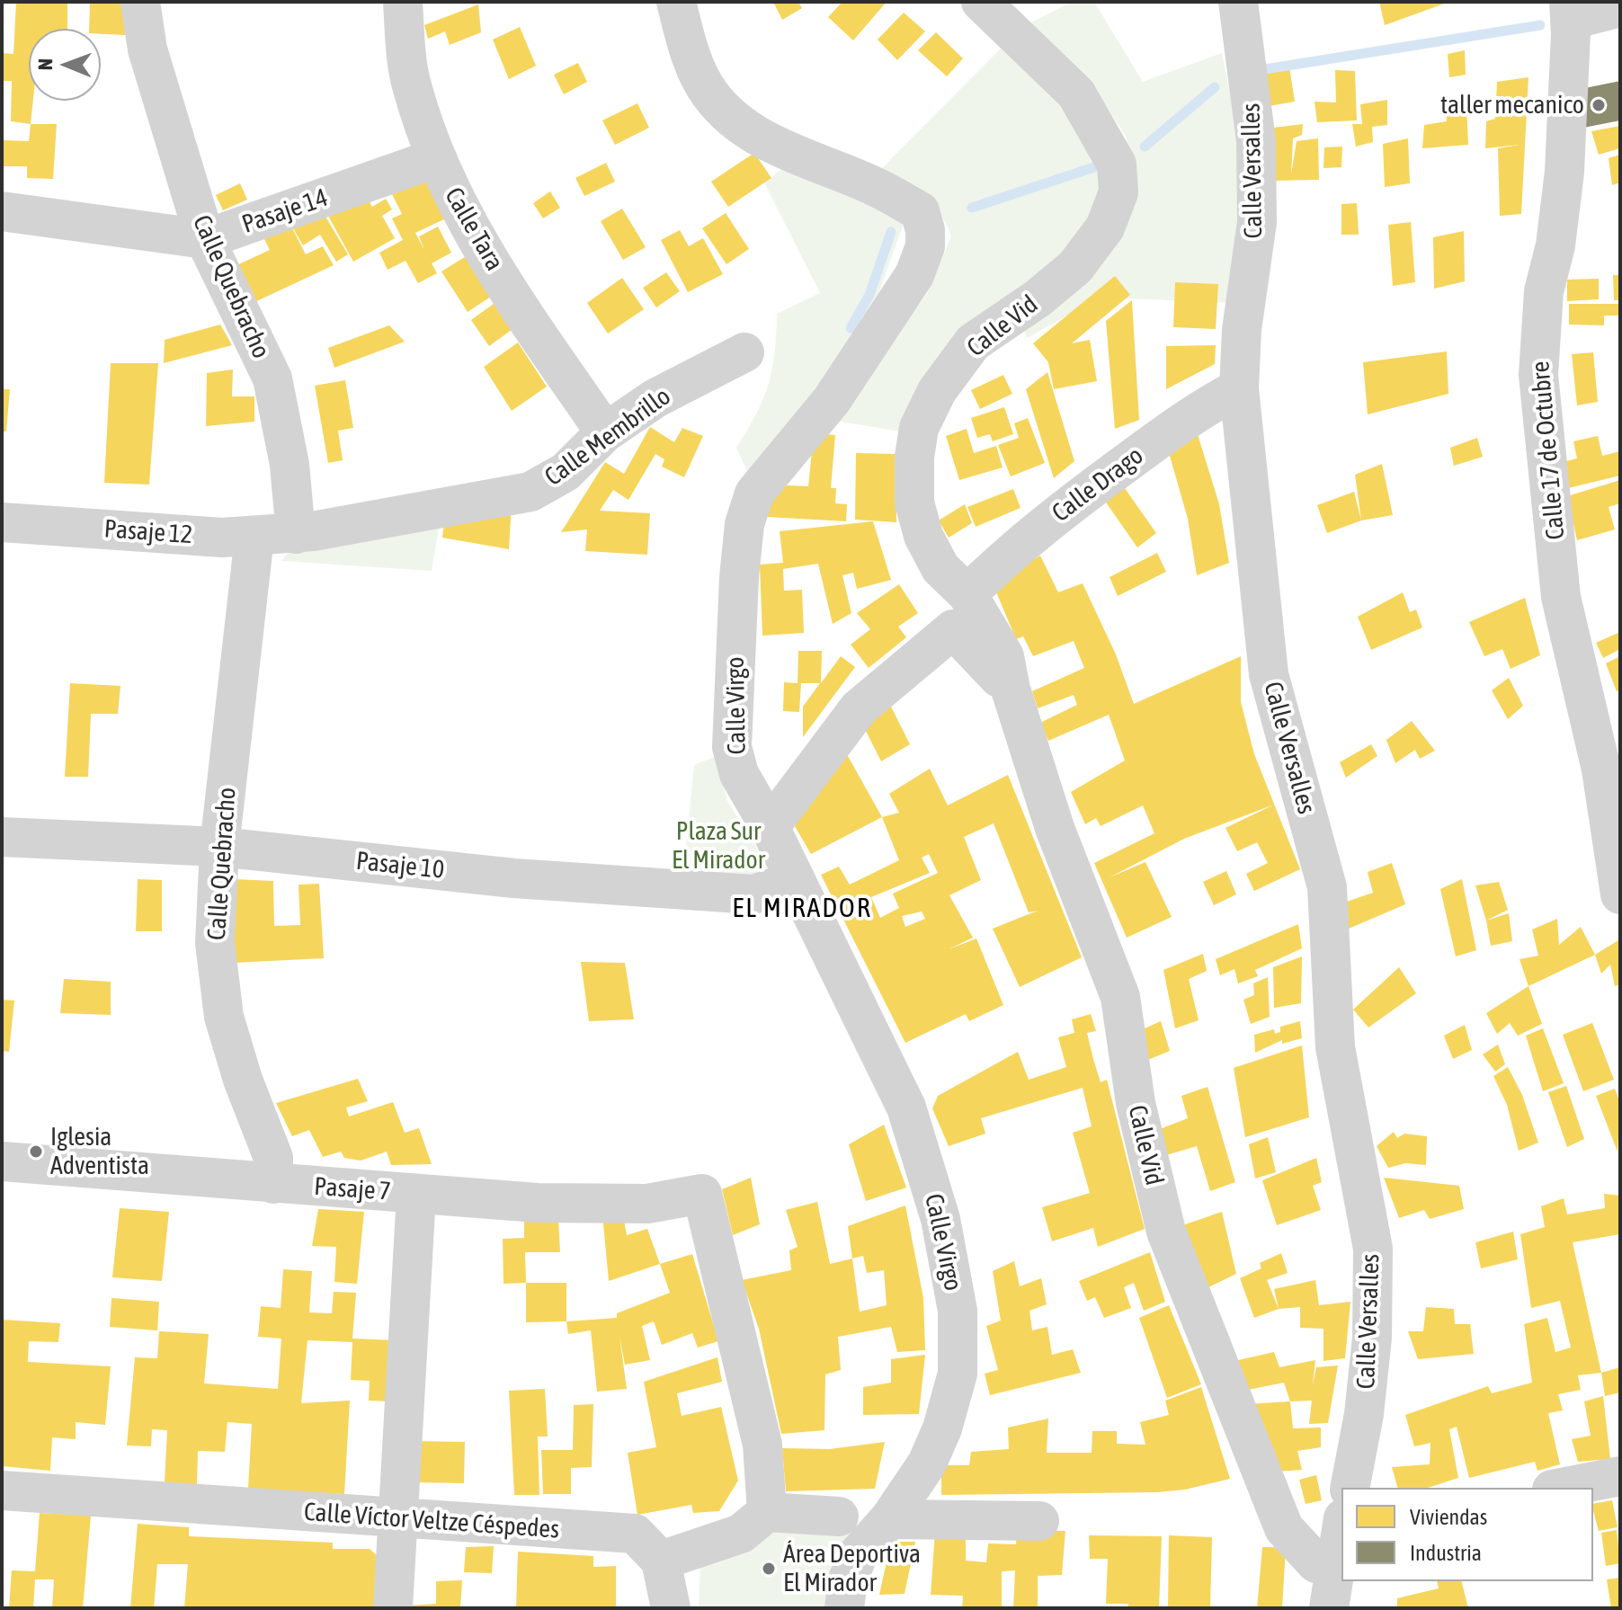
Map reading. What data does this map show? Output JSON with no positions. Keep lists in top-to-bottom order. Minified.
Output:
{"streets":{"street":["Calle Versalles","Pasaje 14","Calle Tara","Calle Quebracho","Calle Vid","Calle Membrillo","Calle 17 de Octubre","Calle Drago","Pasaje 12","Calle Virgo","Pasaje 10","Pasaje 7","Calle Víctor Veltze Céspedes"]},"crossings":[["Calle Versalles","Calle Drago"],["Pasaje 14","Calle Tara"],["Pasaje 14","Calle Quebracho"],["Calle Tara","Calle Membrillo"],["Calle Quebracho","Calle Membrillo"],["Calle Quebracho","Pasaje 12"],["Calle Quebracho","Pasaje 10"],["Calle Quebracho","Pasaje 7"],["Calle Vid","Calle Drago"],["Calle Membrillo","Pasaje 12"],["Calle Drago","Calle Virgo"],["Calle Virgo","Pasaje 10"]],"districts":["EL MIRADOR"],"parks":["Plaza Sur El Mirador"],"places":["taller mecanico","Iglesia Adventista","Área Deportiva El Mirador"],"legend":["Viviendas","Industria"],"north":"left"}
